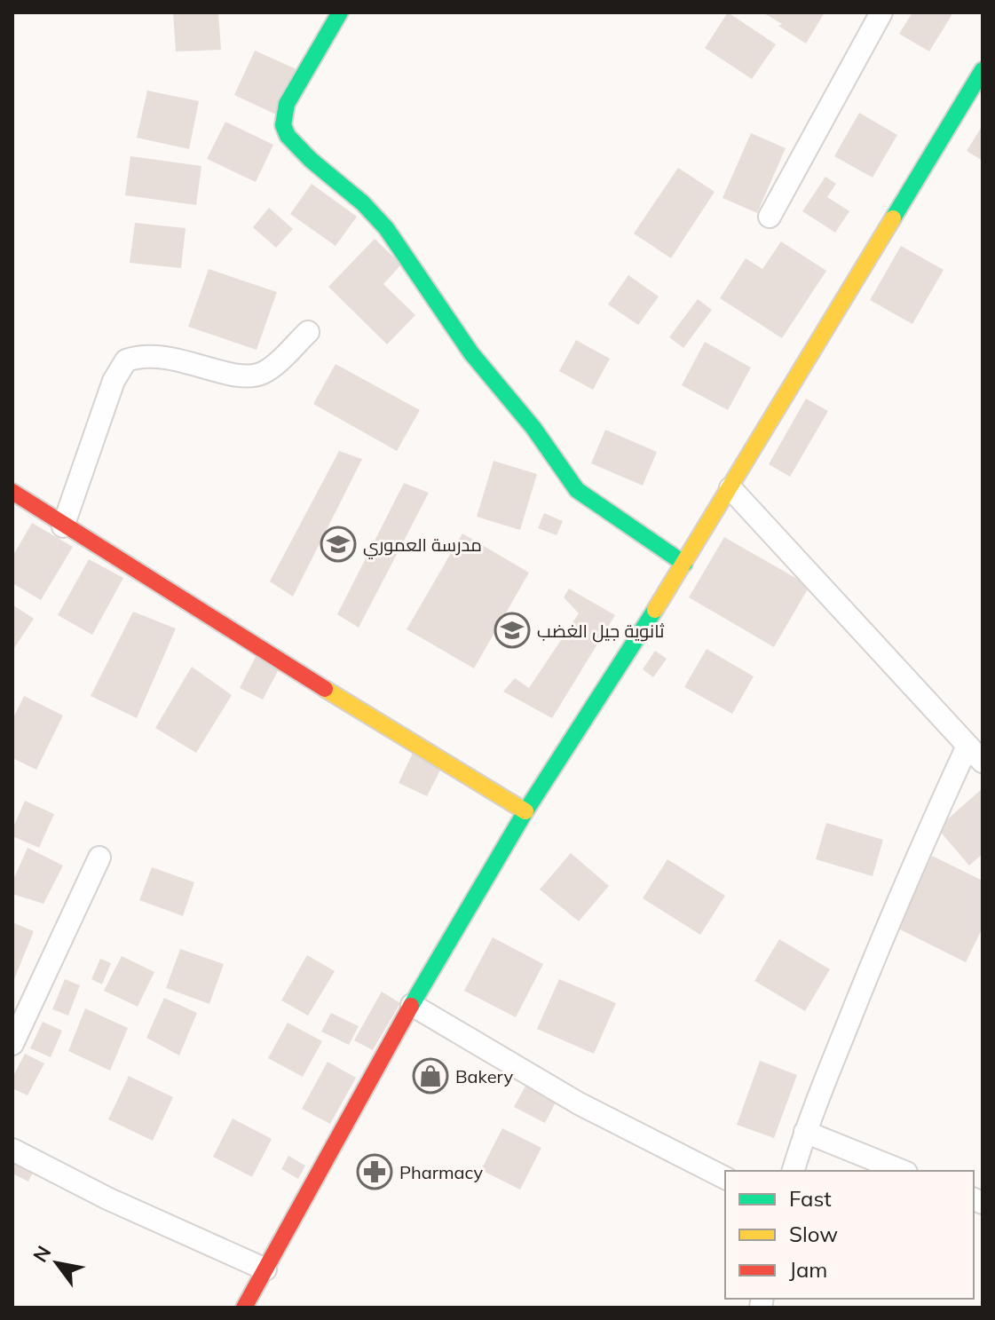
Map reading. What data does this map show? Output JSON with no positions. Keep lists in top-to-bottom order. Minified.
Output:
{"places":{"school or university":["مدرسة العموري","ثانوية جيل الغضب"],"shop":["Bakery"],"pharmacy":["Pharmacy"]},"legend":["Fast","Slow","Jam"],"north":"top left"}
